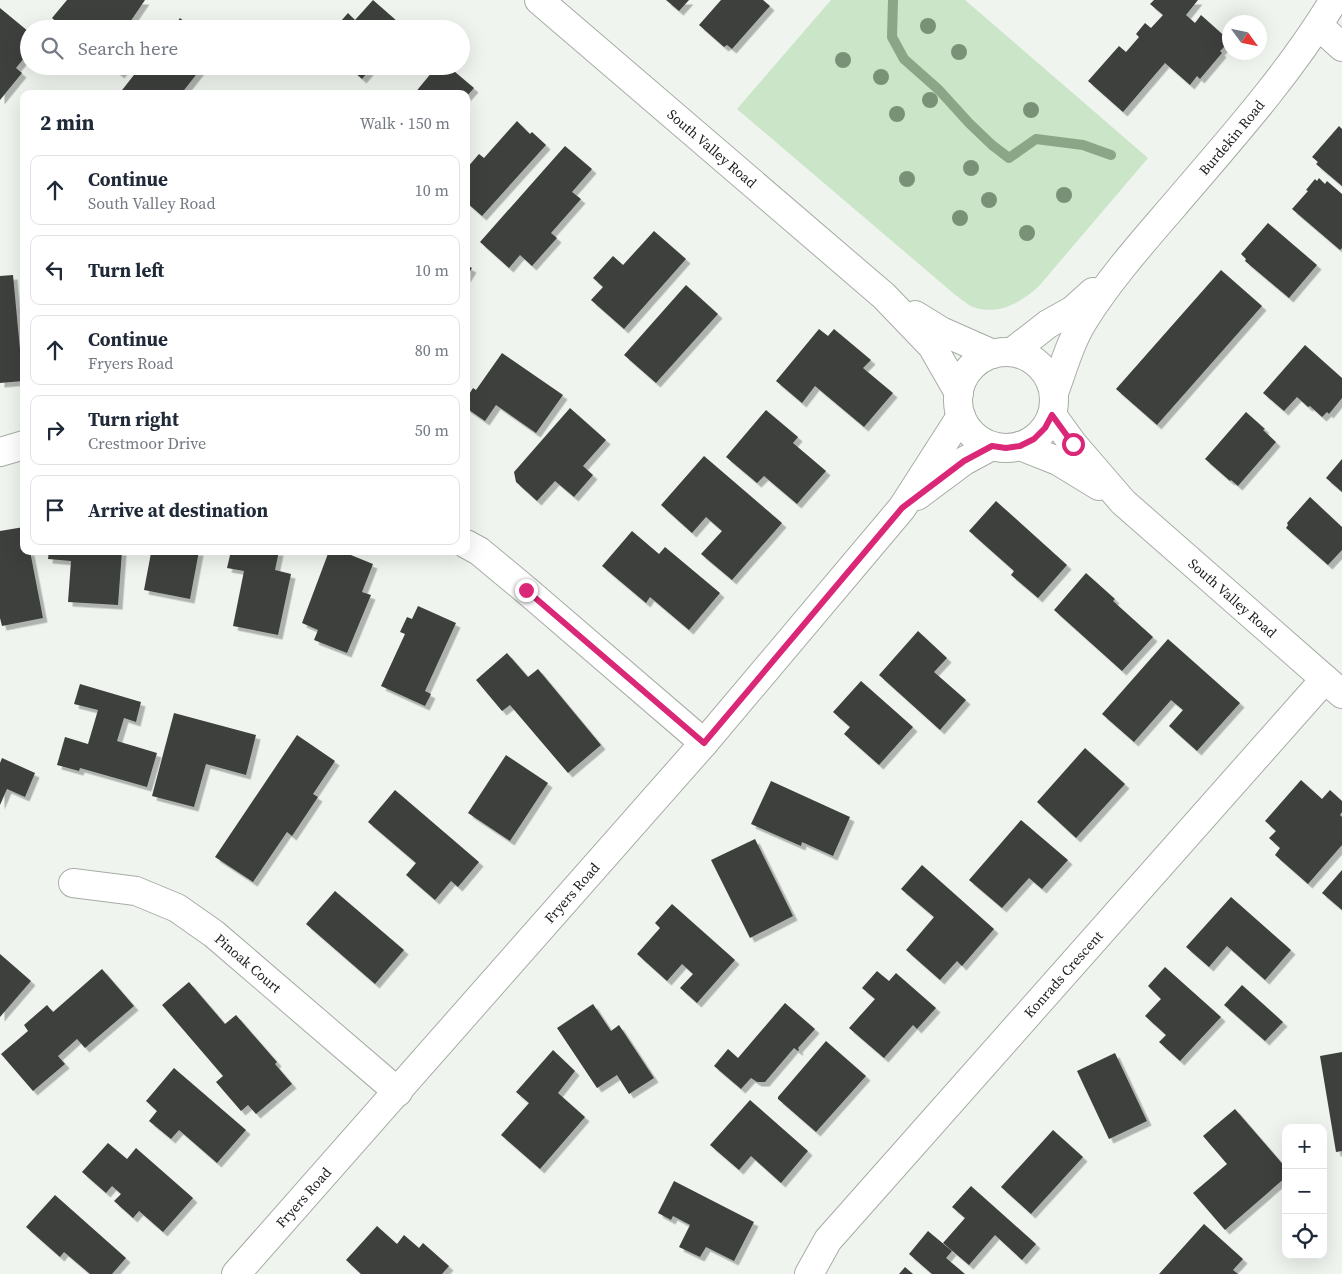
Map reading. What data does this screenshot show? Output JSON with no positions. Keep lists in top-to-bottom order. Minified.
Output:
{"streets":{"street":["Burdekin Road","South Valley Road","Fryers Road","Pinoak Court","Konrads Crescent"]},"crossings":[["Burdekin Road","South Valley Road"],["Burdekin Road","Fryers Road"],["South Valley Road","Fryers Road"],["South Valley Road","Konrads Crescent"],["Fryers Road","Pinoak Court"]],"north":"bottom right","page":{"search":"Search here","heading":["2 min","Walk · 150 m"],"list":[["Continue","South Valley Road","10 m"],["Turn left","10 m"],["Continue","Fryers Road","80 m"],["Turn right","Crestmoor Drive","50 m"],"Arrive at destination"],"map_buttons":["+","−"]}}
